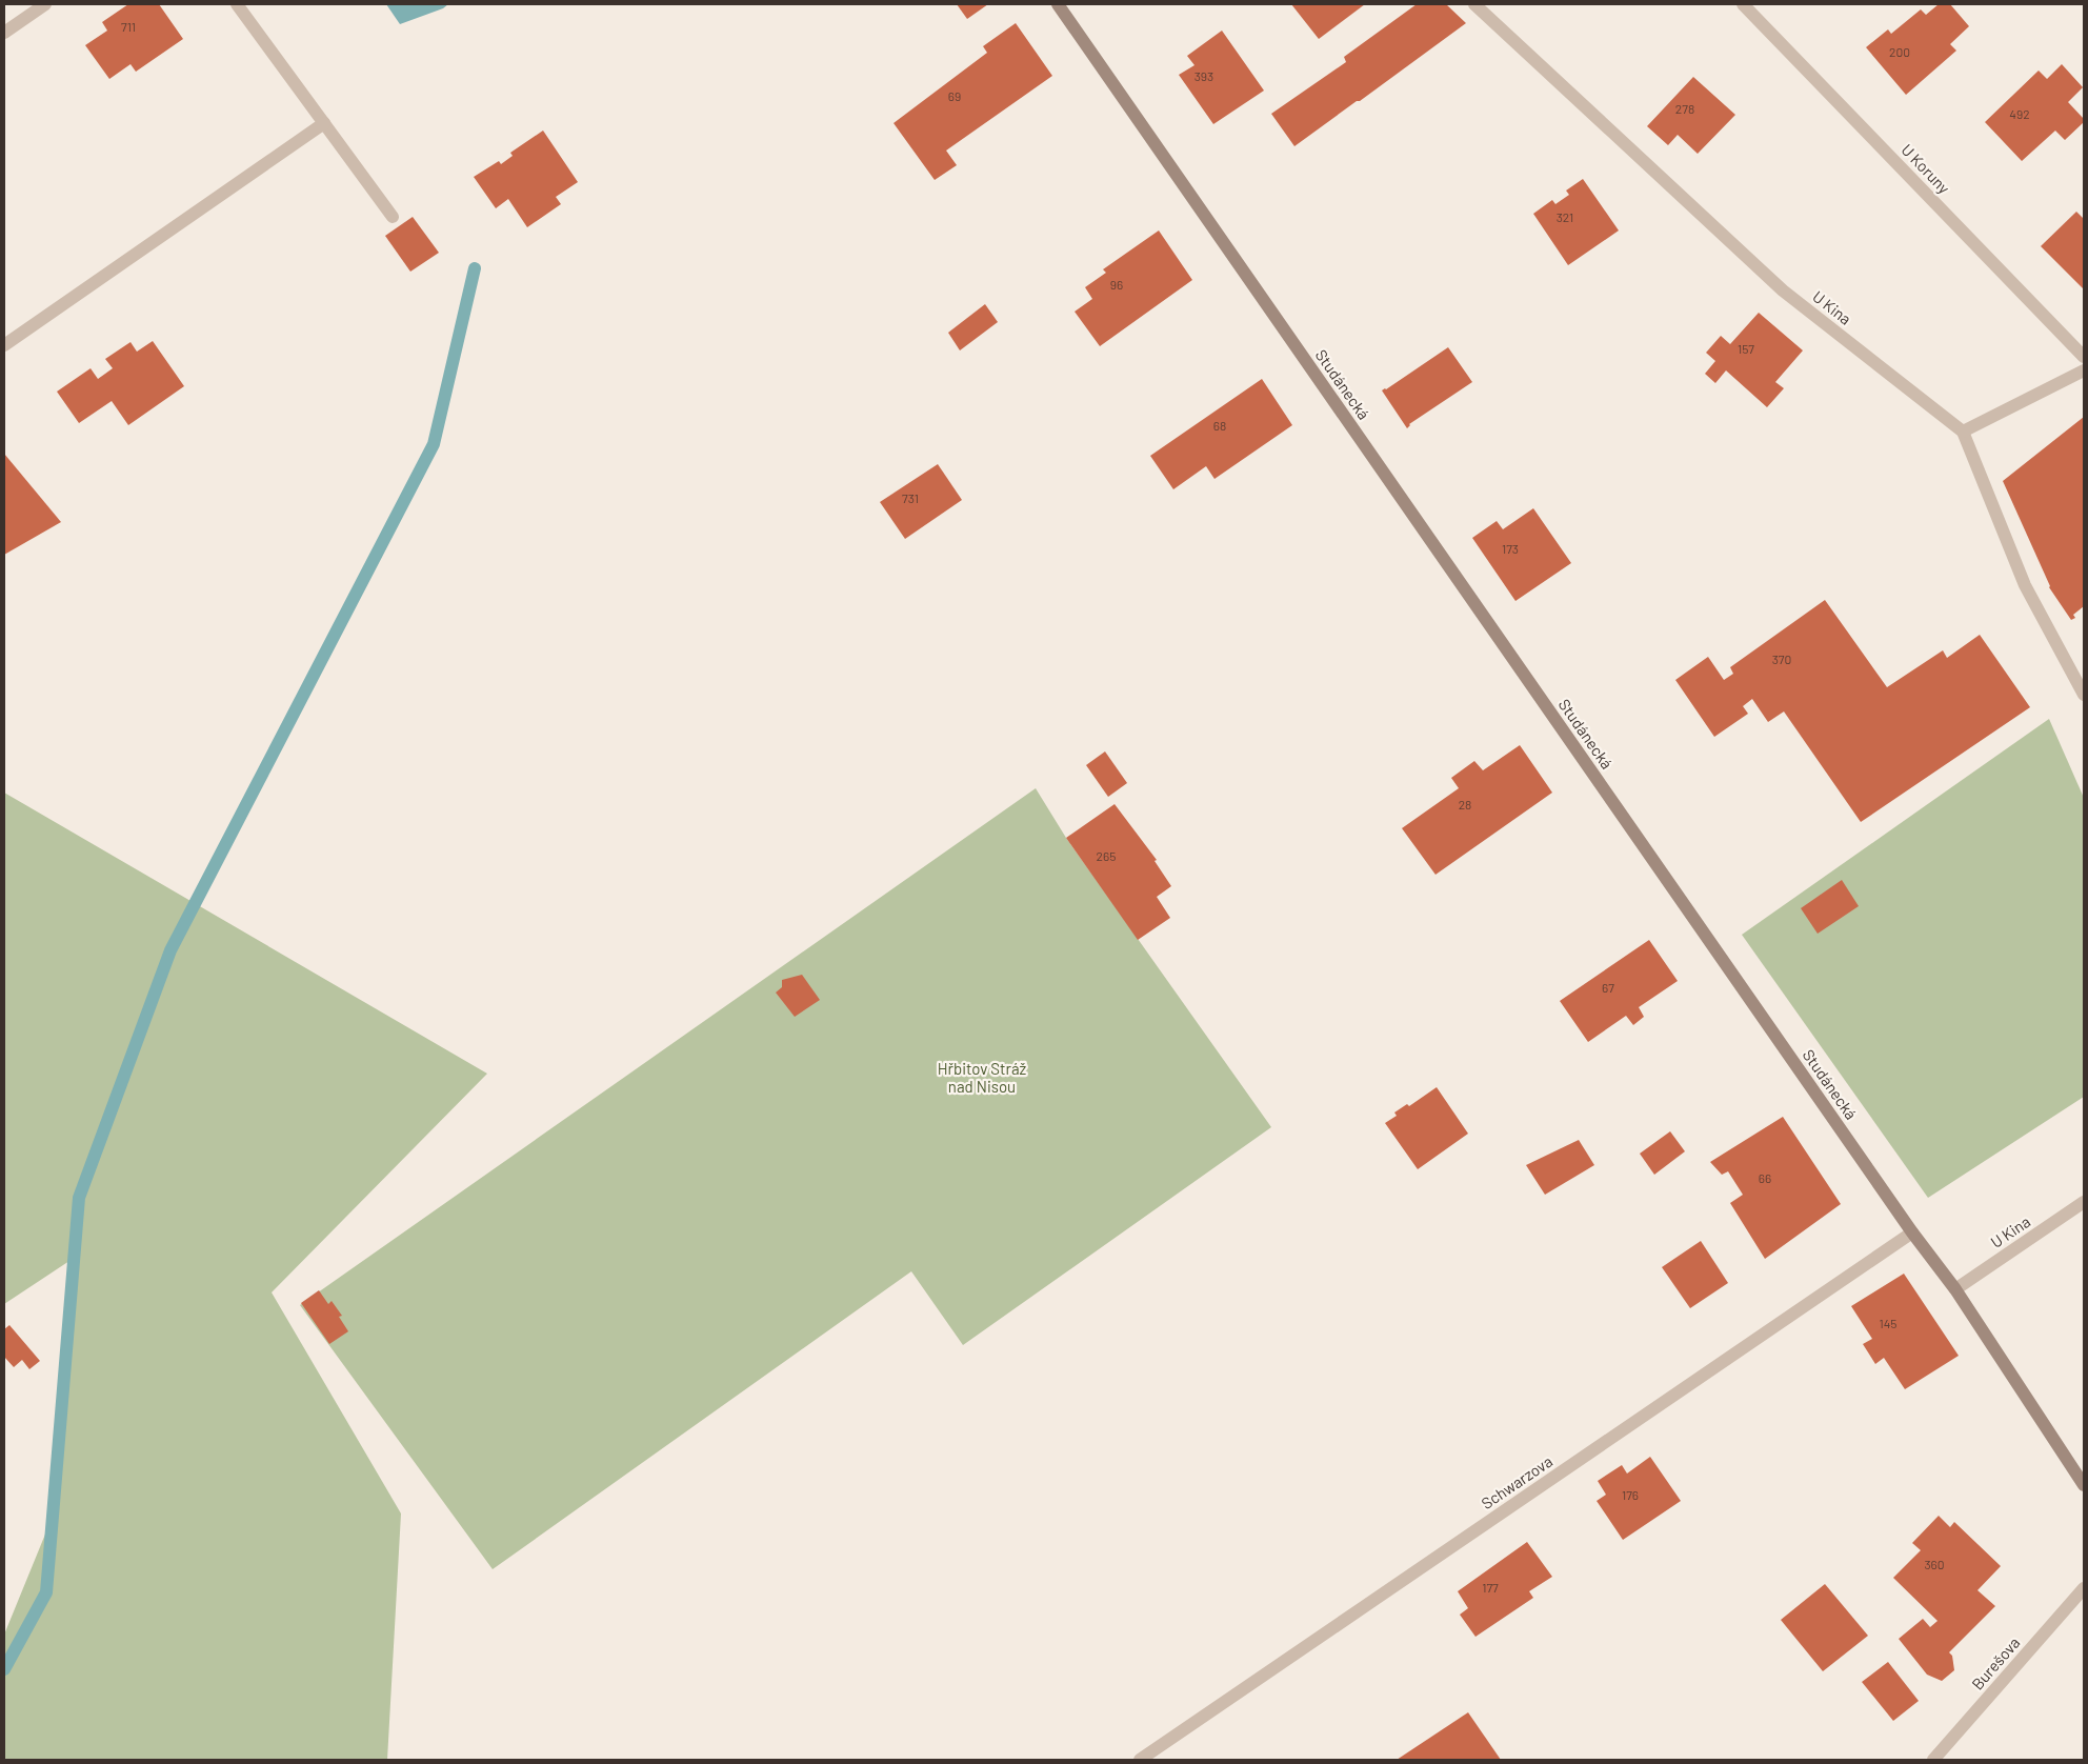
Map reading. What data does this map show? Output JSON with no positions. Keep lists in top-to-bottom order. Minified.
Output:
{"streets":{"street":["U Koruny","U Kina","Studánecká","Schwarzova","Burešova"]},"crossings":[["U Kina","Studánecká"],["Studánecká","Schwarzova"]],"parks":["Hřbitov Stráž nad Nisou"],"house_numbers":["711","200","393","69","278","492","321","96","157","68","731","173","370","28","265","67","66","145","176","360","177"]}
